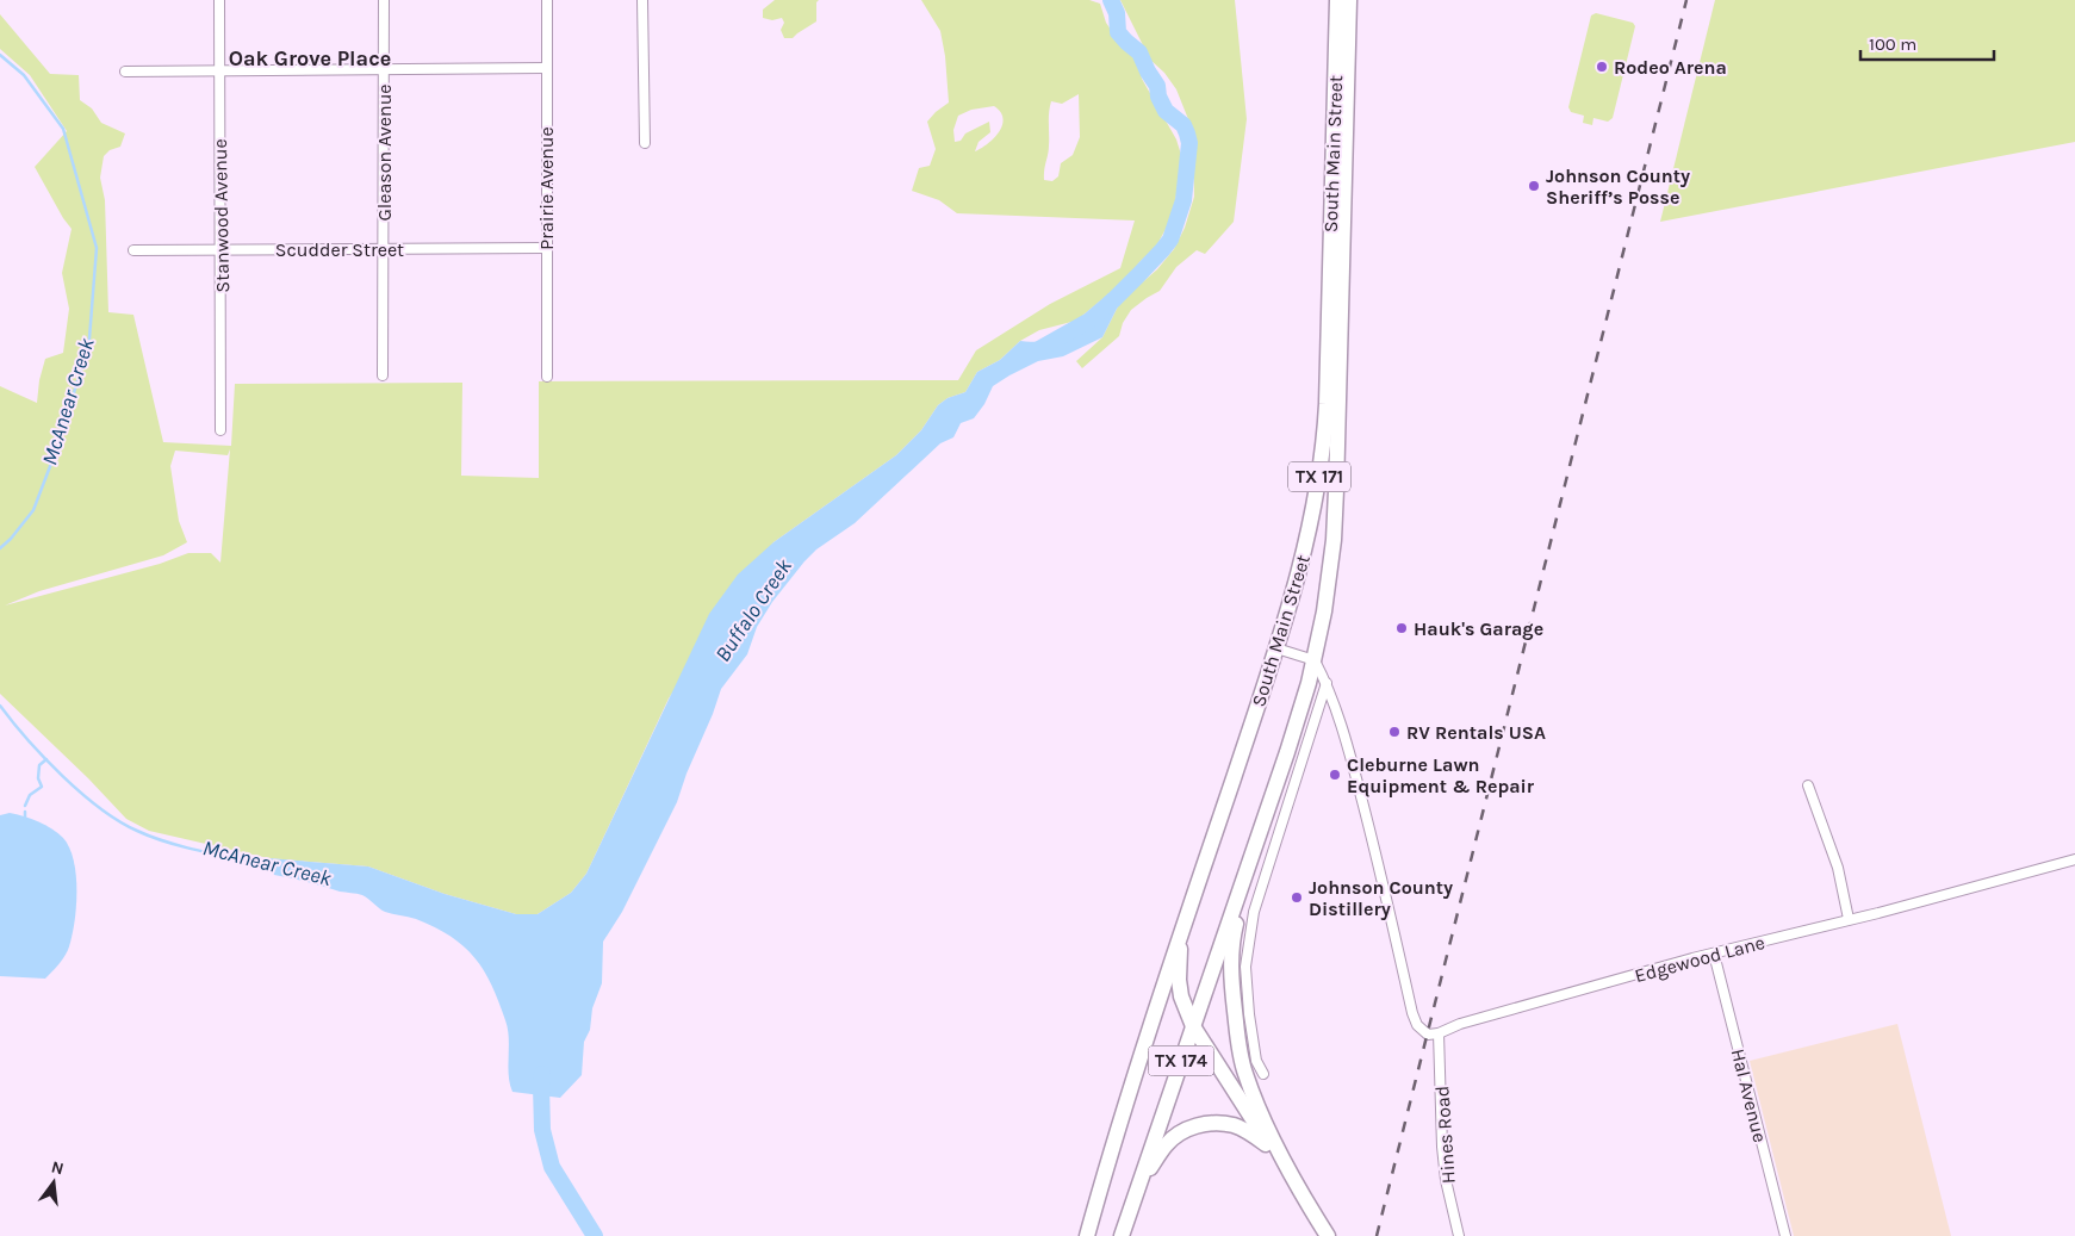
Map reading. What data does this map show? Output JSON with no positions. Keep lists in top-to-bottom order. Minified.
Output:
{"streets":{"main road":["South Main Street","TX 171","TX 174"],"street":["Gleason Avenue","Prairie Avenue","Stanwood Avenue","Scudder Street","Edgewood Lane","Hal Avenue","Hines Road"]},"crossings":[["Gleason Avenue","Scudder Street"],["South Main Street","TX 171"],["Prairie Avenue","Scudder Street"],["Stanwood Avenue","Scudder Street"],["Edgewood Lane","Hal Avenue"],["Edgewood Lane","Hines Road"]],"districts":["Oak Grove Place"],"water":["McAnear Creek","Buffalo Creek"],"places":["Rodeo Arena","Johnson County Sheriff’s Posse","Hauk's Garage","RV Rentals USA","Cleburne Lawn Equipment & Repair","Johnson County Distillery"],"scale_bar":"100 m","north":"top"}
